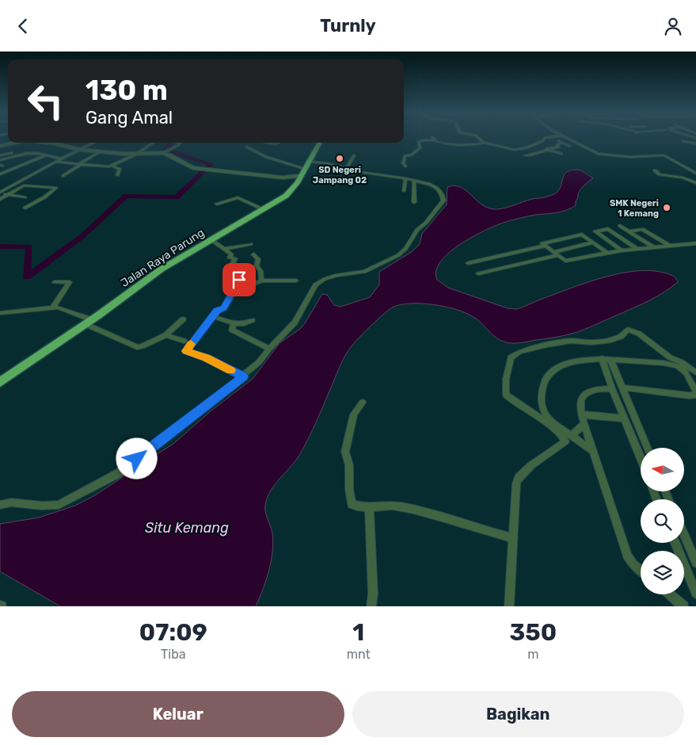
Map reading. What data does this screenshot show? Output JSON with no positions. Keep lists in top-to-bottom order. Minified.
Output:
{"streets":{"highway":["Jalan Raya Parung"]},"water":["Situ Kemang"],"places":["SD Negeri Jampang 02","SMK Negeri 1 Kemang"],"north":"left","page":{"header":"Turnly","turn":["130 m","Gang Amal"],"eta":["07:09","Tiba","1","mnt","350","m"],"buttons":["Keluar","Bagikan"]}}
